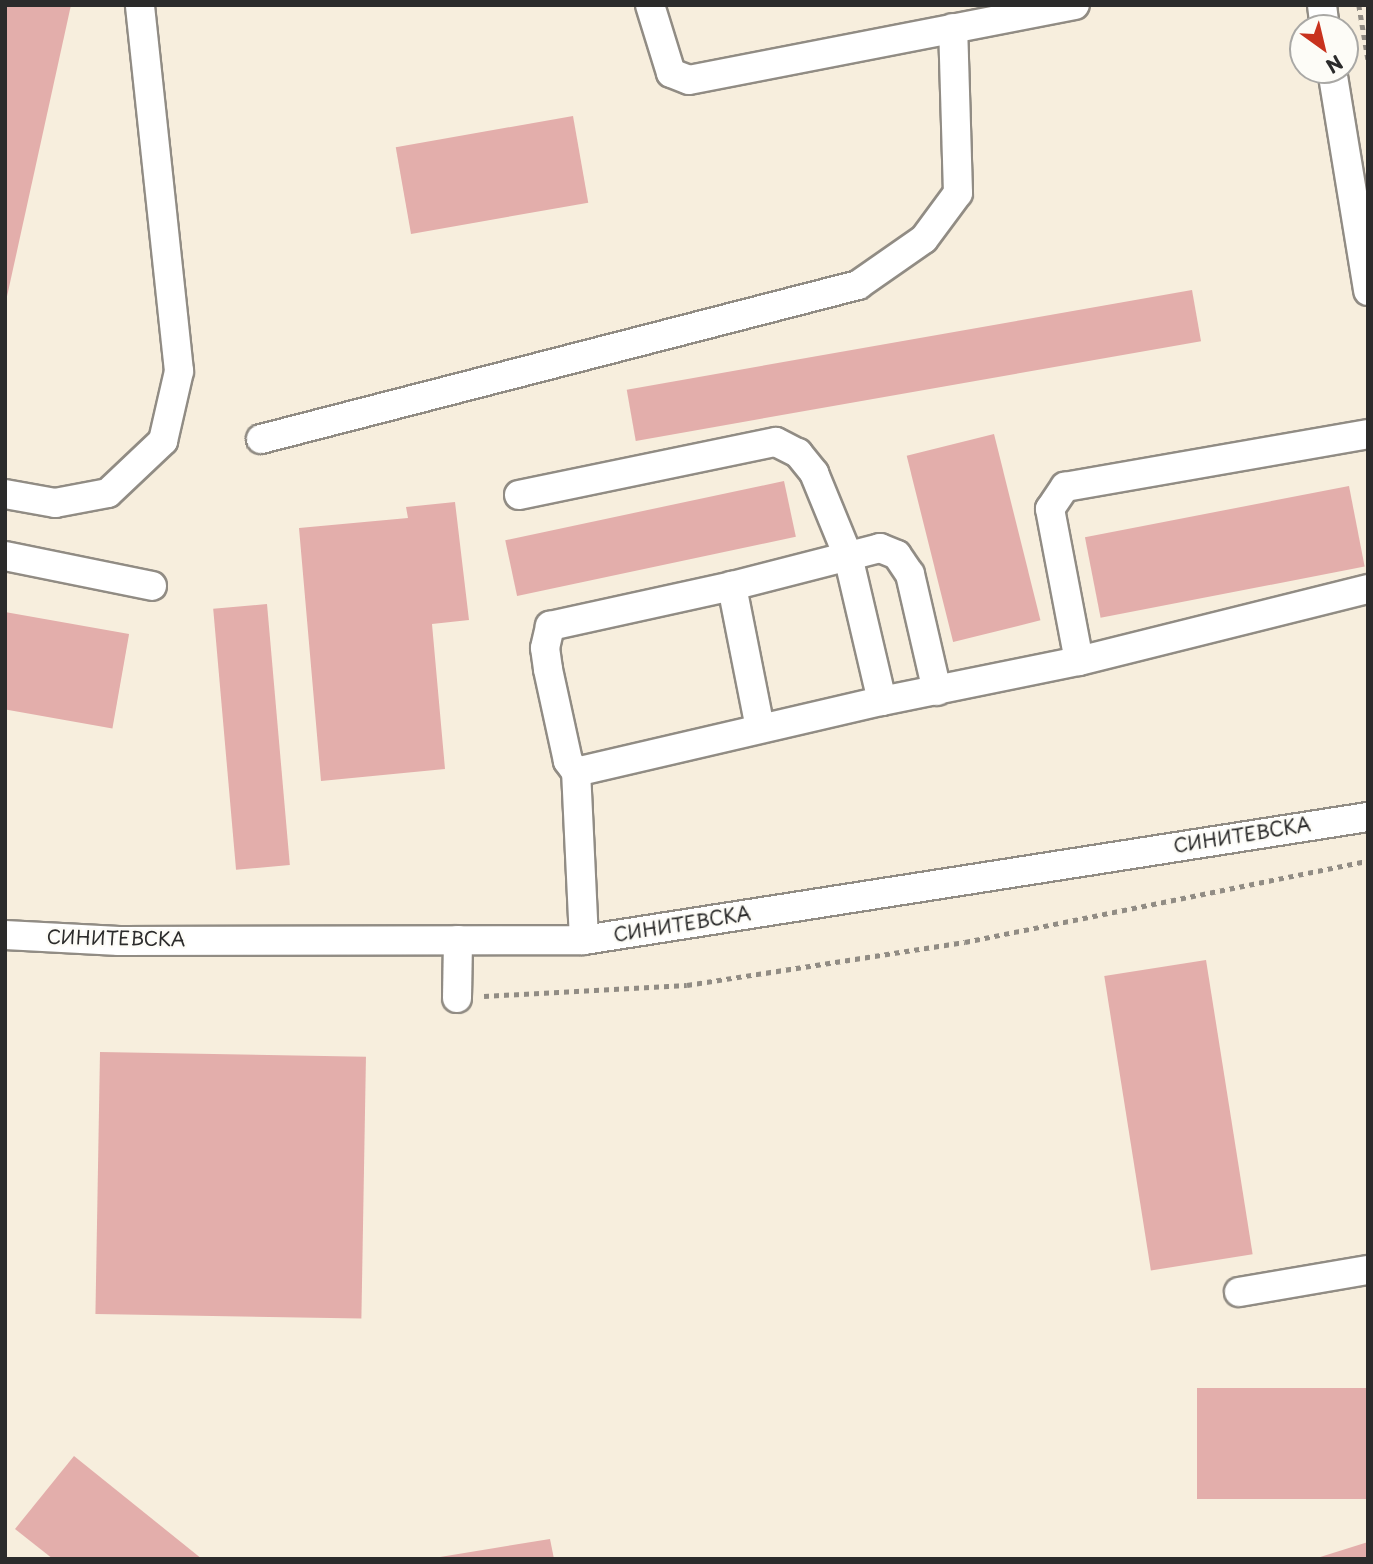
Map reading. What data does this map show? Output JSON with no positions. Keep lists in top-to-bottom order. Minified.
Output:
{"streets":{"street":["СИНИТЕВСКА"]},"north":"bottom right"}
